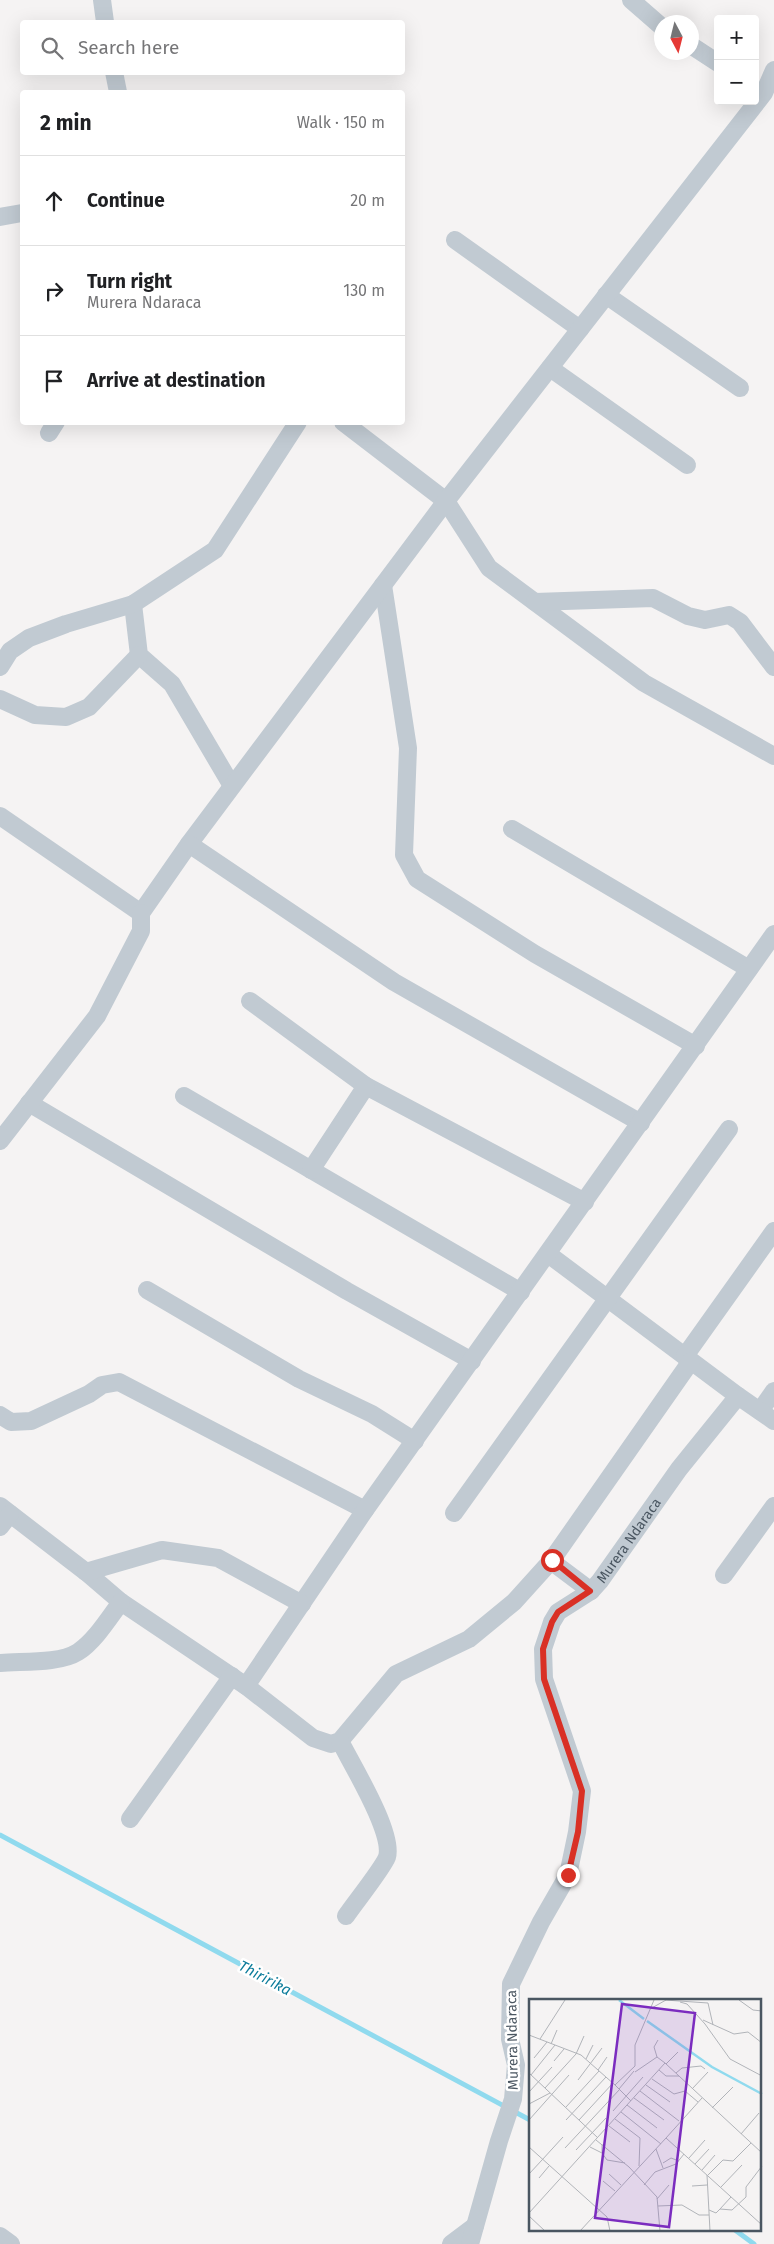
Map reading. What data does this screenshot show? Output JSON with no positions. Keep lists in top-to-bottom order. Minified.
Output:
{"streets":{"street":["Murera Ndaraca"]},"water":["Thiririka"],"north":"bottom","page":{"map_buttons":["+","−"],"search":"Search here","heading":["2 min","Walk · 150 m"],"list":[["Continue","20 m"],["Turn right","Murera Ndaraca","130 m"],"Arrive at destination"]}}
